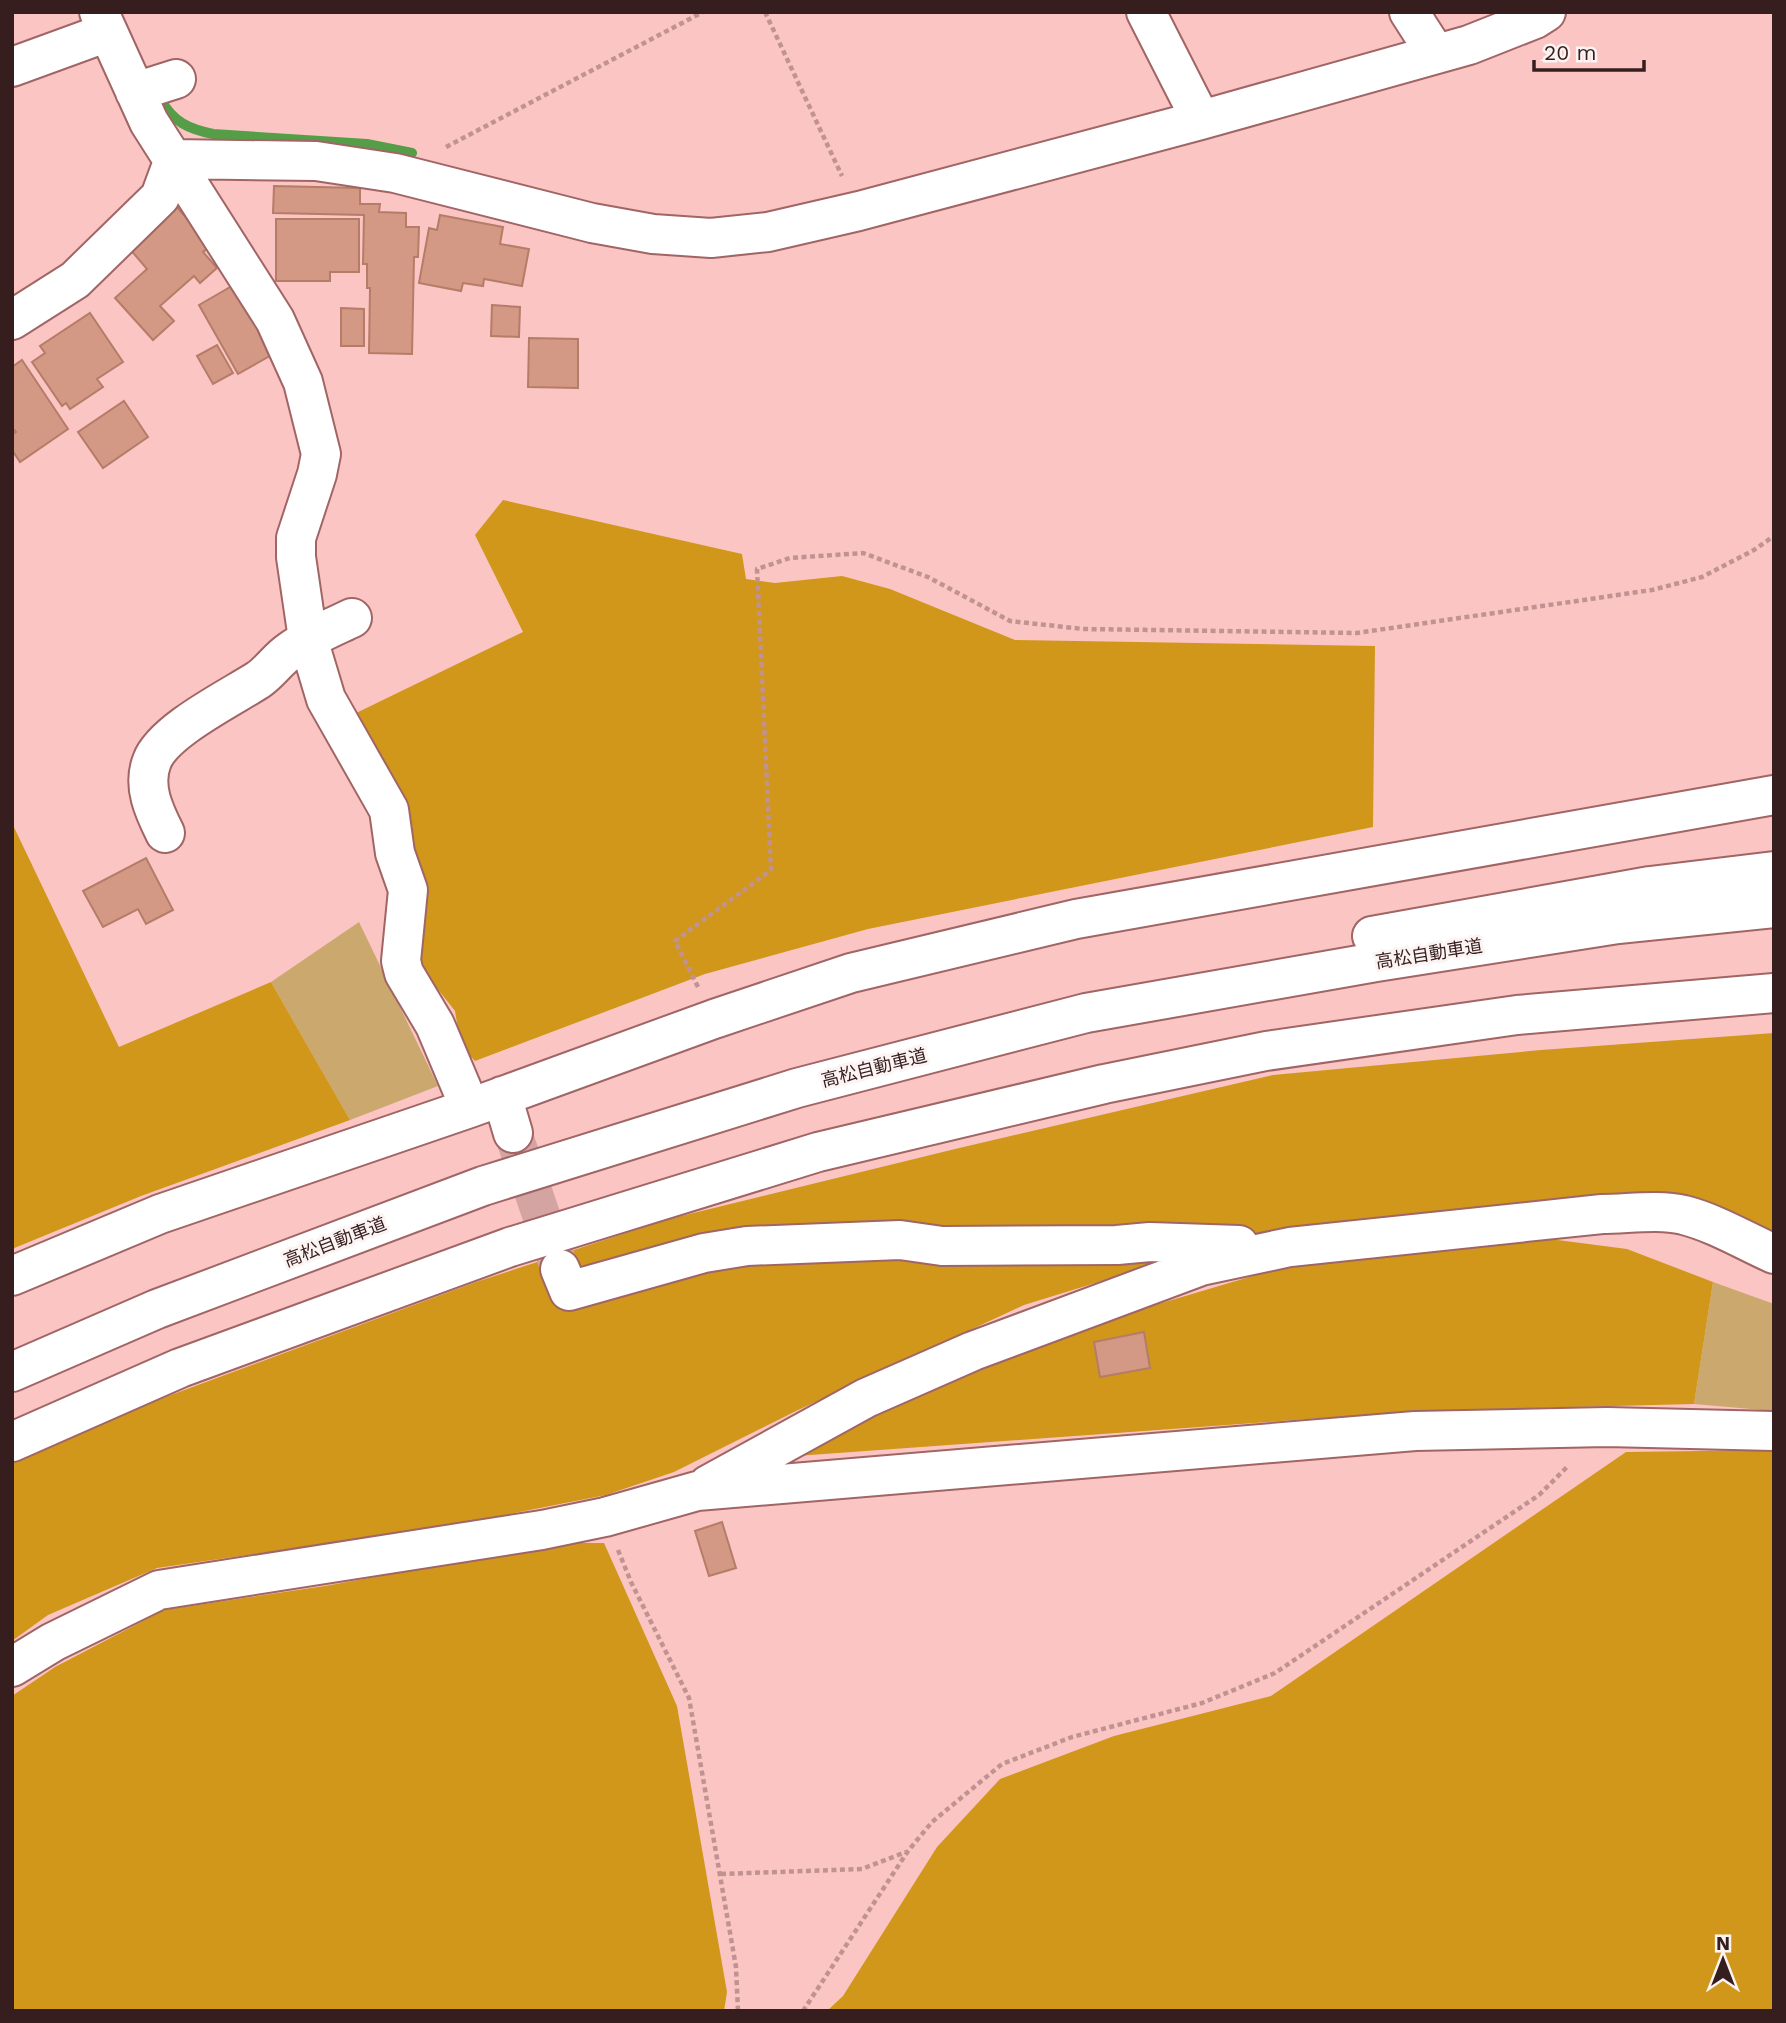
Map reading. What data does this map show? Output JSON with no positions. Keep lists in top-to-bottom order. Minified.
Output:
{"streets":{"main road":["高松自動車道"]},"scale_bar":"20 m","north":"top"}
